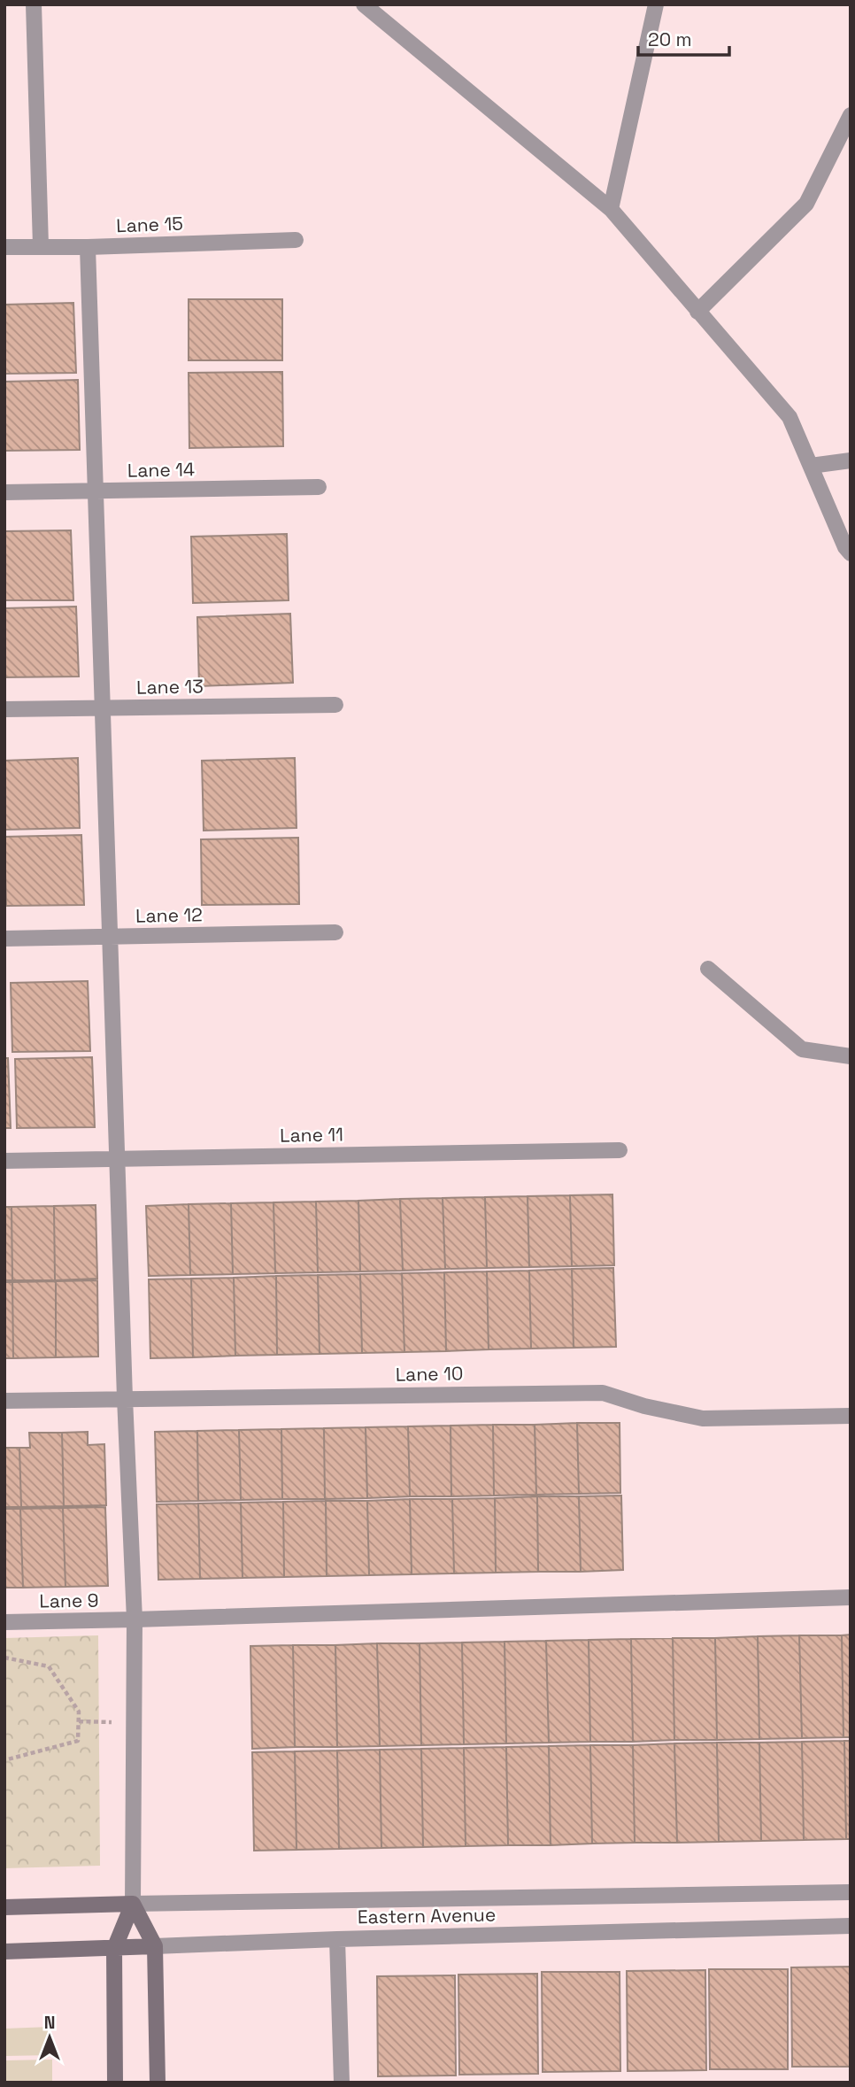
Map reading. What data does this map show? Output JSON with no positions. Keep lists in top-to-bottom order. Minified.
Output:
{"streets":{"main road":["Eastern Avenue"],"street":["Lane 15","Lane 14","Lane 13","Lane 12","Lane 11","Lane 10","Lane 9"]},"scale_bar":"20 m","north":"top"}
